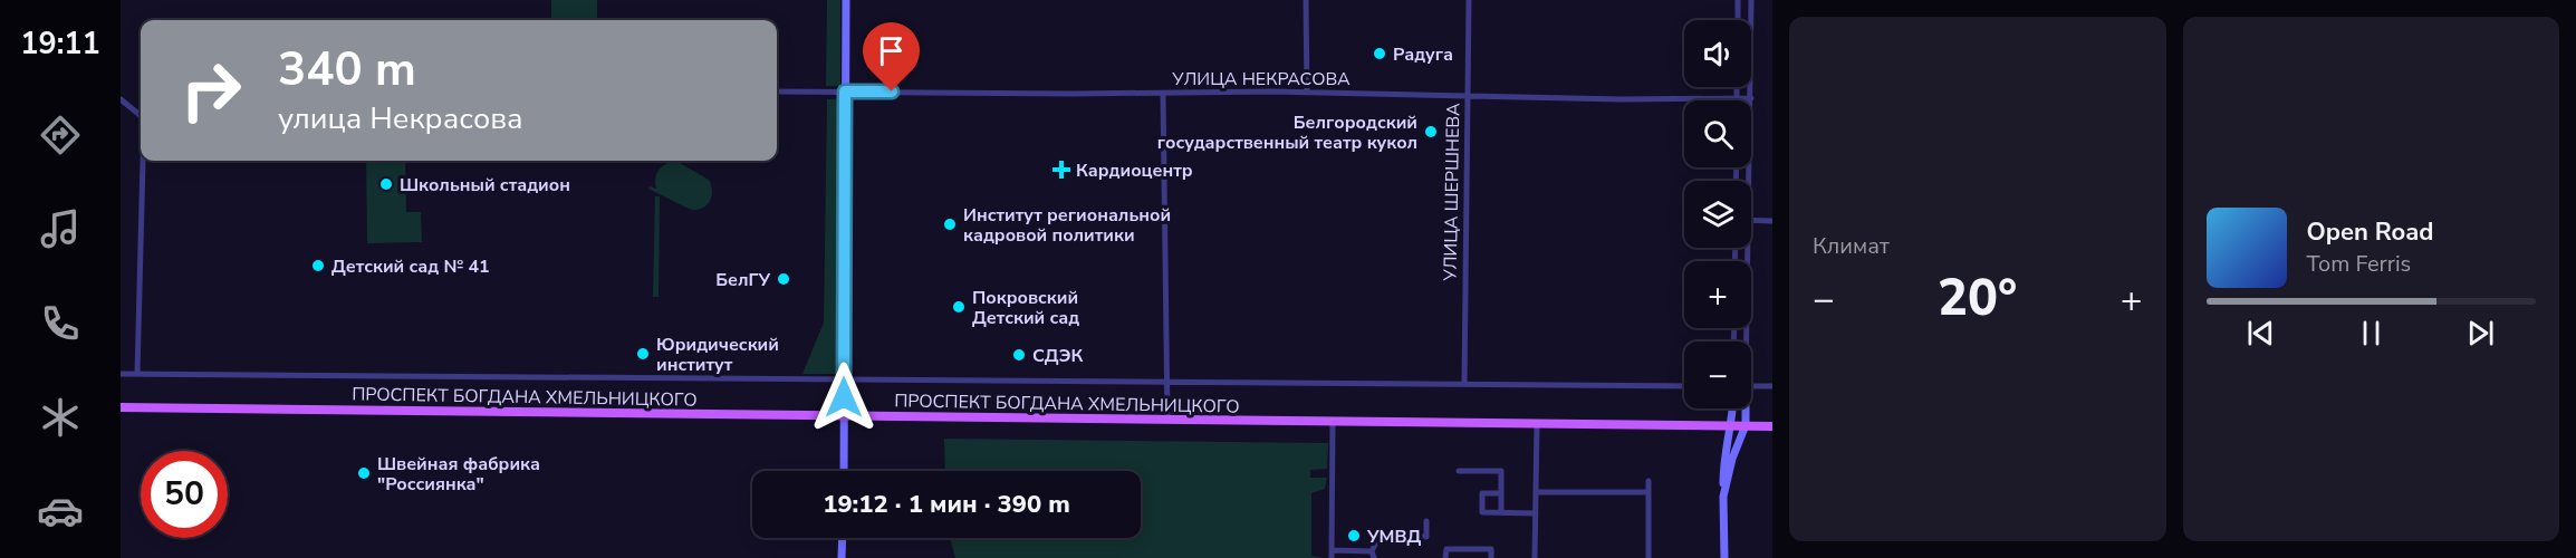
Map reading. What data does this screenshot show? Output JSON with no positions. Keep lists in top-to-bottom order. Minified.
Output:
{"streets":{"main road":["ПРОСПЕКТ БОГДАНА ХМЕЛЬНИЦКОГО"],"street":["УЛИЦА НЕКРАСОВА","УЛИЦА ШЕРШНЕВА"]},"crossings":[["УЛИЦА НЕКРАСОВА","УЛИЦА ШЕРШНЕВА"]],"places":{"other":["Радуга","Белгородский государственный театр кукол","Школьный стадион","Институт региональной кадровой политики","Детский сад № 41","БелГУ","Покровский Детский сад","Юридический институт","СДЭК","Швейная фабрика \"Россиянка\"","УМВД"],"health":["Кардиоцентр"]},"page":{"tabs":"19:11","tile":"Климат","map_buttons":["+","−"],"turn":["340 m","улица Некрасова"],"song":["Open Road","Tom Ferris"],"heat":["−","20°","+"],"limit":"50","trip":"19:12 · 1 мин · 390 m"}}
